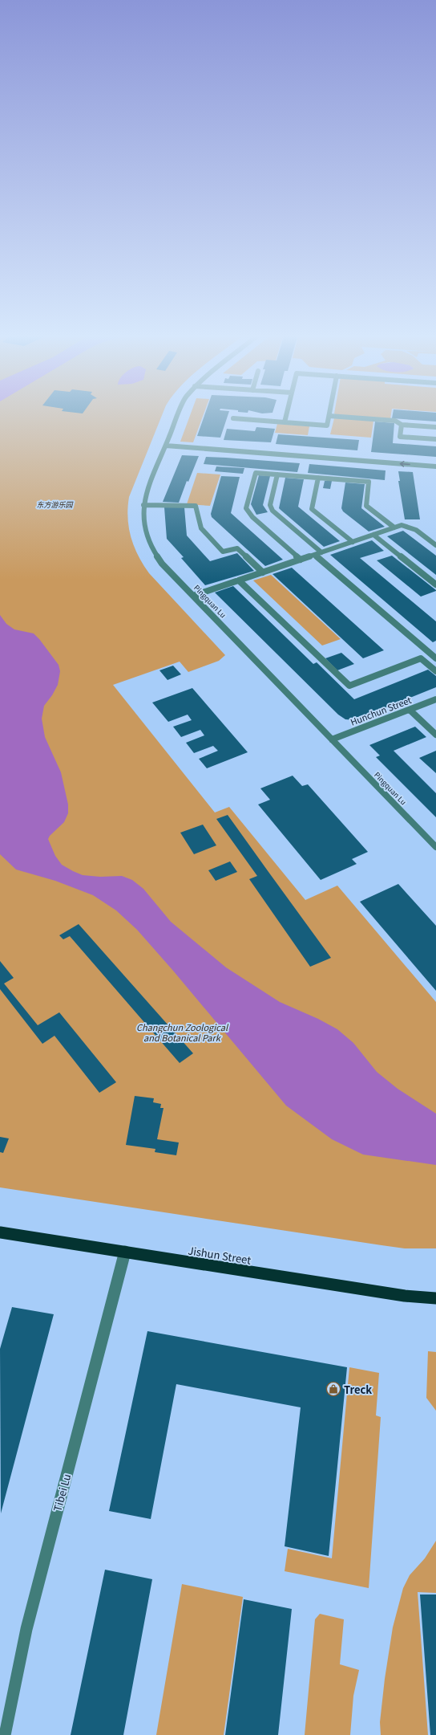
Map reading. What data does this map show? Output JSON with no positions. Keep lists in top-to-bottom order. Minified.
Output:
{"streets":{"main road":["Jishun Street"],"street":["Pingquan Lu","Hunchun Street","Tibei Lu"]},"crossings":[["Pingquan Lu","Hunchun Street"],["Jishun Street","Tibei Lu"]],"parks":["东方游乐园","Changchun Zoological and Botanical Park"],"places":{"shop":["Treck"]}}
